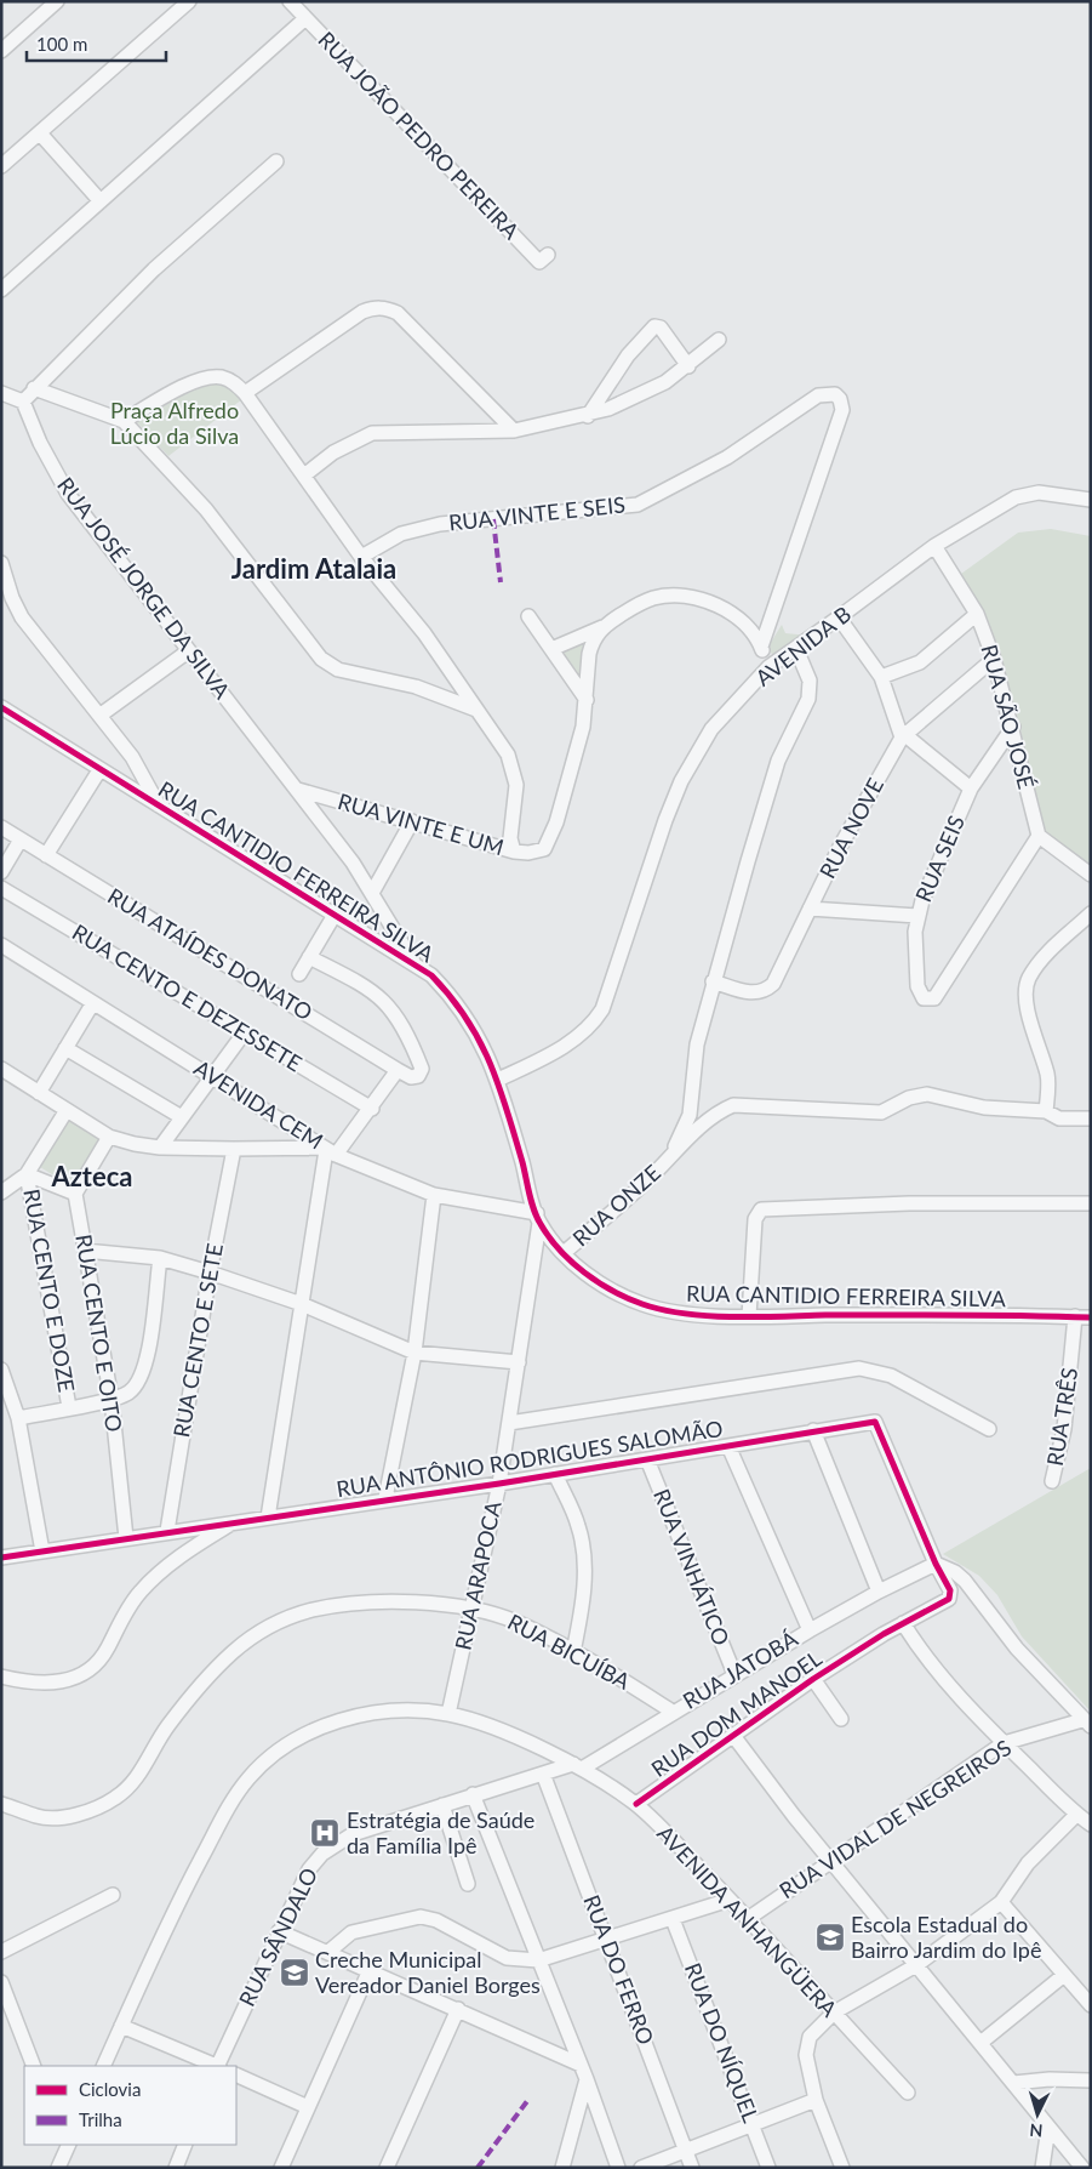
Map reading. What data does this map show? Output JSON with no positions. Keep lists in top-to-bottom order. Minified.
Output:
{"streets":{"street":["RUA JOÃO PEDRO PEREIRA","RUA VINTE E SEIS","RUA JOSÉ JORGE DA SILVA","AVENIDA B","RUA SÃO JOSÉ","RUA VINTE E UM","RUA NOVE","RUA SEIS","RUA CANTIDIO FERREIRA SILVA","RUA ATAÍDES DONATO","RUA CENTO E DEZESSETE","AVENIDA CEM","RUA ONZE","RUA CENTO E DOZE","RUA CENTO E OITO","RUA CENTO E SETE","RUA TRÊS","RUA ANTÔNIO RODRIGUES SALOMÃO","RUA VINHÁTICO","RUA ARAPOCA","RUA BICUÍBA","RUA JATOBÁ","RUA DOM MANOEL","RUA VIDAL DE NEGREIROS","AVENIDA ANHANGÜERA","RUA SÂNDALO","RUA DO FERRO","RUA DO NÍQUEL"]},"crossings":[["RUA JOSÉ JORGE DA SILVA","RUA VINTE E UM"],["RUA JOSÉ JORGE DA SILVA","RUA CANTIDIO FERREIRA SILVA"],["AVENIDA B","RUA SÃO JOSÉ"],["AVENIDA B","RUA CANTIDIO FERREIRA SILVA"],["RUA SÃO JOSÉ","RUA NOVE"],["RUA SÃO JOSÉ","RUA SEIS"],["RUA CANTIDIO FERREIRA SILVA","AVENIDA CEM"],["RUA CANTIDIO FERREIRA SILVA","RUA ONZE"],["RUA CANTIDIO FERREIRA SILVA","RUA TRÊS"],["RUA CANTIDIO FERREIRA SILVA","RUA ARAPOCA"],["AVENIDA CEM","RUA ARAPOCA"],["RUA CENTO E OITO","RUA ANTÔNIO RODRIGUES SALOMÃO"],["RUA CENTO E SETE","RUA ANTÔNIO RODRIGUES SALOMÃO"],["RUA ANTÔNIO RODRIGUES SALOMÃO","RUA VINHÁTICO"],["RUA ANTÔNIO RODRIGUES SALOMÃO","RUA ARAPOCA"],["RUA ANTÔNIO RODRIGUES SALOMÃO","RUA JATOBÁ"],["RUA ANTÔNIO RODRIGUES SALOMÃO","RUA DOM MANOEL"],["RUA VINHÁTICO","RUA JATOBÁ"],["RUA ARAPOCA","RUA BICUÍBA"],["RUA ARAPOCA","AVENIDA ANHANGÜERA"],["RUA BICUÍBA","RUA JATOBÁ"],["RUA JATOBÁ","AVENIDA ANHANGÜERA"],["RUA JATOBÁ","RUA SÂNDALO"],["RUA DOM MANOEL","AVENIDA ANHANGÜERA"],["RUA VIDAL DE NEGREIROS","AVENIDA ANHANGÜERA"],["AVENIDA ANHANGÜERA","RUA SÂNDALO"],["RUA SÂNDALO","RUA DO FERRO"]],"districts":["Jardim Atalaia","Azteca"],"parks":["Praça Alfredo Lúcio da Silva"],"places":{"hospital":["Estratégia de Saúde da Família Ipê"],"school or university":["Escola Estadual do Bairro Jardim do Ipê","Creche Municipal Vereador Daniel Borges"]},"legend":["Ciclovia","Trilha"],"scale_bar":"100 m","north":"bottom"}
